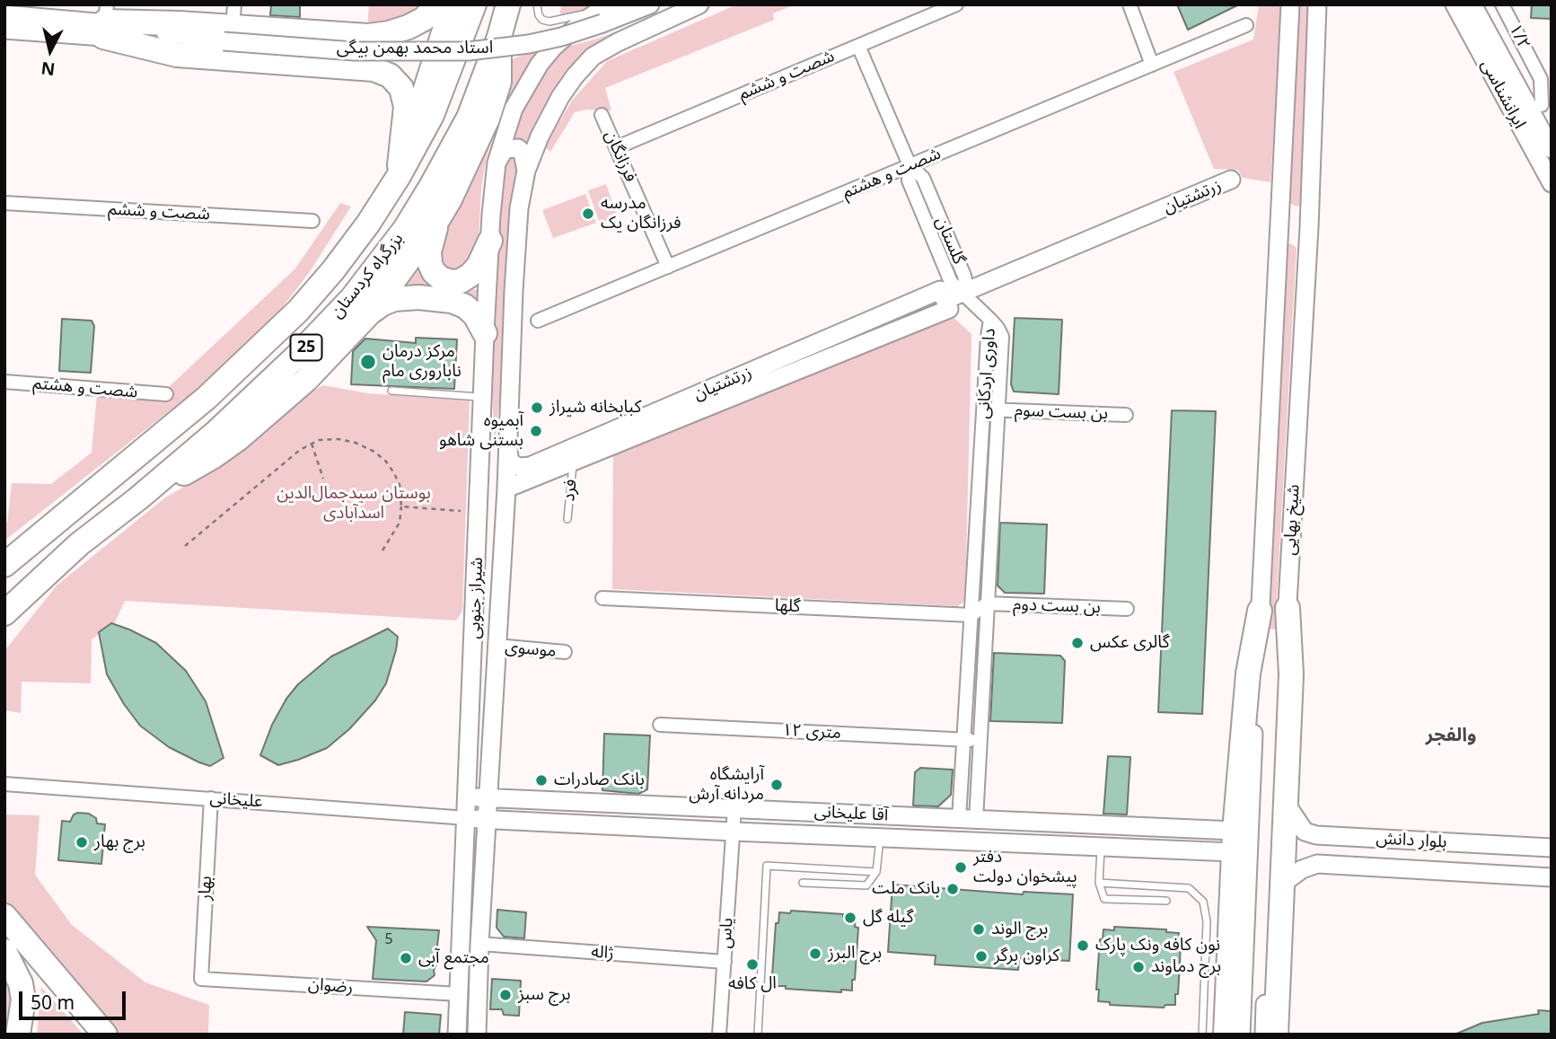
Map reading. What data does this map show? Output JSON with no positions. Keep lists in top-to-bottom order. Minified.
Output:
{"streets":{"highway":["بزرگراه کردستان","25"],"main road":["استاد محمد بهمن بیگی","ایرانشناسی","زرتشتیان","شیخ بهایی","شیراز جنوبی","آقا علیخانی","بلوار دانش"],"street":["۱/۲","شصت و ششم","فرزانگان","شصت و هشتم","گلستان","داوری اردکانی","بن بست سوم","گلها","بن بست دوم","موسوی","۱۲ متری","علیخانی","بهار","یاس","ژاله","رضوان"],"lane":["فرد"]},"crossings":[["۱/۲","ایرانشناسی"],["استاد محمد بهمن بیگی","شیراز جنوبی"],["شصت و ششم","فرزانگان"],["شصت و ششم","گلستان"],["فرزانگان","شصت و هشتم"],["شصت و هشتم","گلستان"],["زرتشتیان","گلستان"],["زرتشتیان","داوری اردکانی"],["زرتشتیان","فرد"],["زرتشتیان","شیراز جنوبی"],["گلستان","داوری اردکانی"],["داوری اردکانی","بن بست سوم"],["داوری اردکانی","گلها"],["داوری اردکانی","بن بست دوم"],["داوری اردکانی","۱۲ متری"],["داوری اردکانی","آقا علیخانی"],["شیراز جنوبی","موسوی"],["شیراز جنوبی","علیخانی"],["شیراز جنوبی","آقا علیخانی"],["شیراز جنوبی","ژاله"],["شیراز جنوبی","رضوان"],["علیخانی","آقا علیخانی"],["علیخانی","بهار"],["آقا علیخانی","یاس"],["بهار","رضوان"],["یاس","ژاله"]],"districts":["والفجر"],"parks":["بوستان سیدجمال‌الدین اسدآبادی"],"places":["مدرسه فرزانگان یک","مرکز درمان ناباروری مام","کبابخانه شیراز","آبمیوه بستنی شاهو","گالری عکس","بانک صادرات","آرایشگاه مردانه آرش","برج بهار","دفتر پیشخوان دولت","بانک ملت","گیله گل","برج الوند","نون کافه ونک پارک","برج البرز","کراون برگر","مجتمع آبی","ال کافه","برج دماوند","برج سبز"],"house_numbers":["5"],"scale_bar":"50 m","north":"bottom"}
